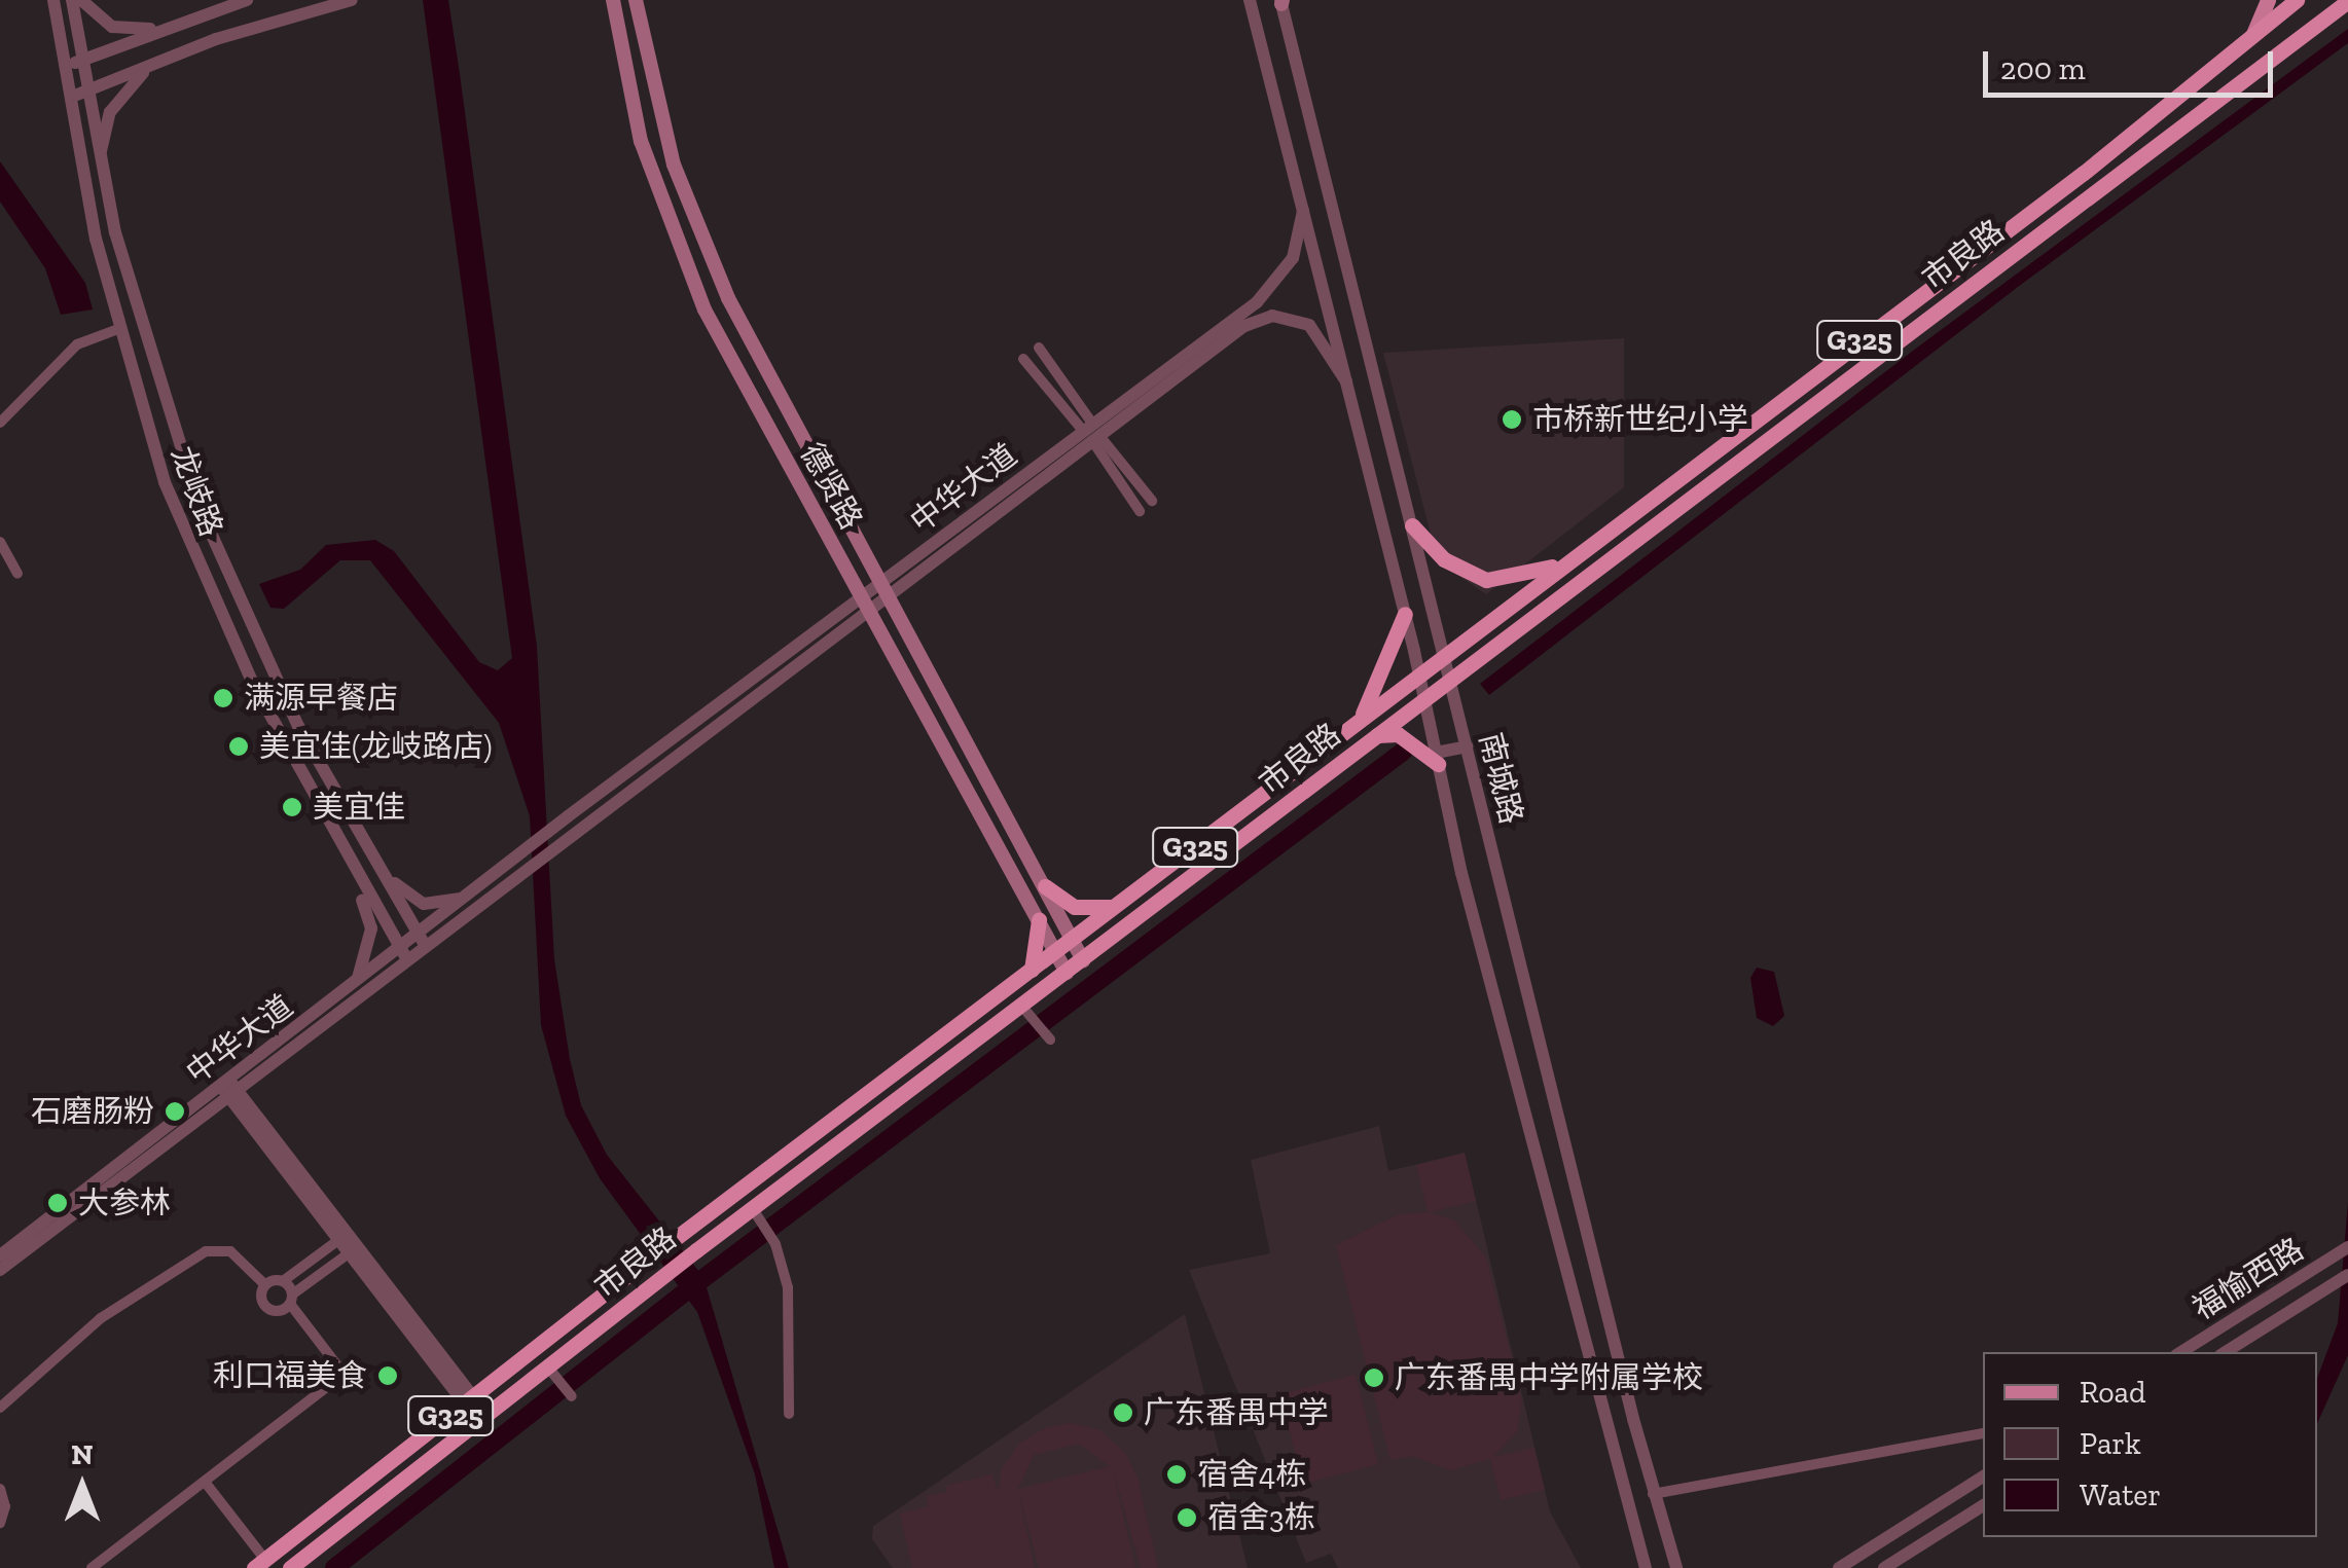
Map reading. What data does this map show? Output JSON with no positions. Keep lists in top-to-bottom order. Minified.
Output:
{"streets":{"highway":["市良路","G325"],"main road":["德贤路"],"street":["中华大道","龙岐路","南城路","福愉西路"]},"crossings":[["市良路","德贤路"],["市良路","南城路"],["德贤路","中华大道"],["中华大道","龙岐路"],["中华大道","南城路"]],"places":["市桥新世纪小学","满源早餐店","美宜佳(龙岐路店)","美宜佳","石磨肠粉","大参林","利口福美食","广东番禺中学附属学校","广东番禺中学","宿舍4栋","宿舍3栋"],"legend":["Road","Park","Water"],"scale_bar":"200 m","north":"top"}
